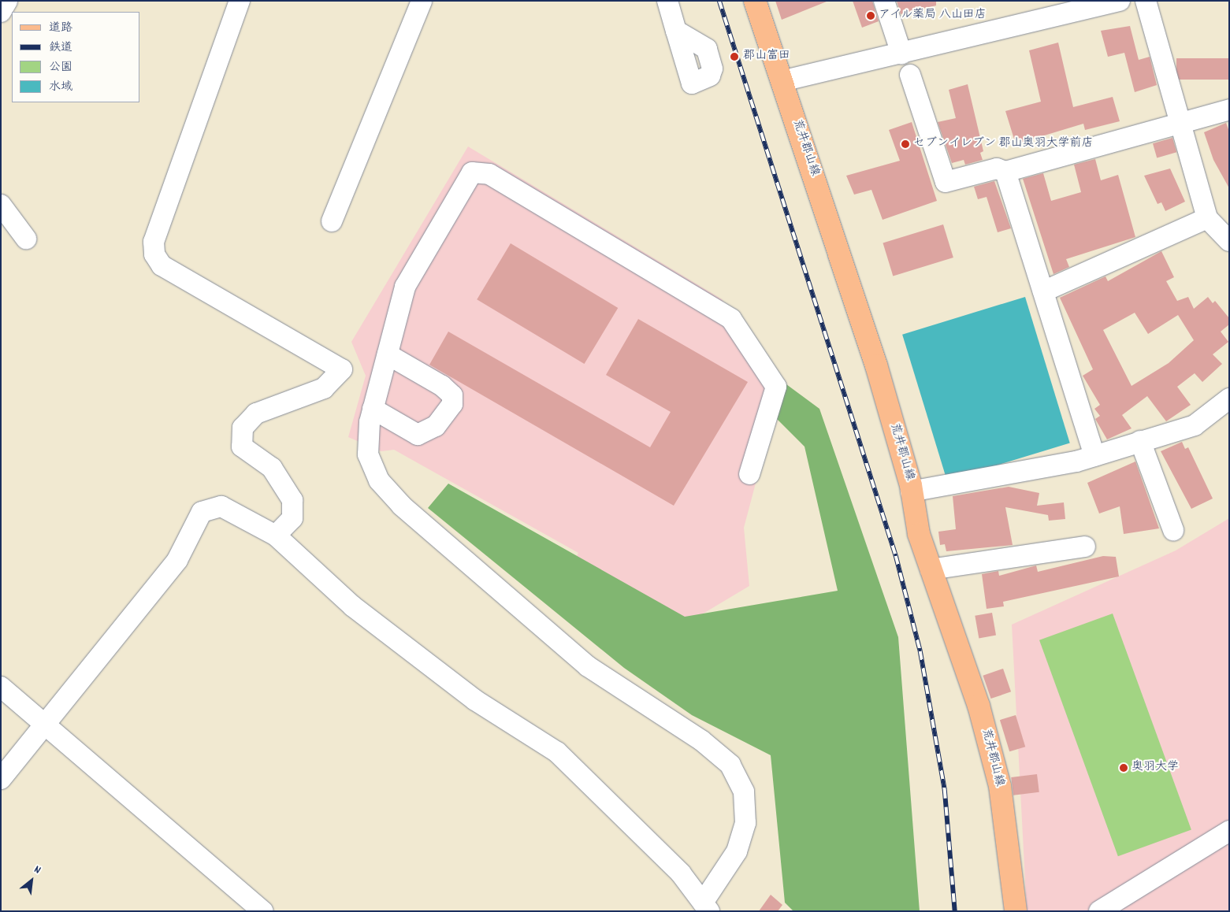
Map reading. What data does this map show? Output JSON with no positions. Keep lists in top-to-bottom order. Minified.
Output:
{"streets":{"main road":["荒井郡山線"]},"places":["アイル薬局 八山田店","郡山富田","セブンイレブン 郡山奥羽大学前店","奥羽大学"],"legend":["道路","鉄道","公園","水域"],"north":"top right"}
